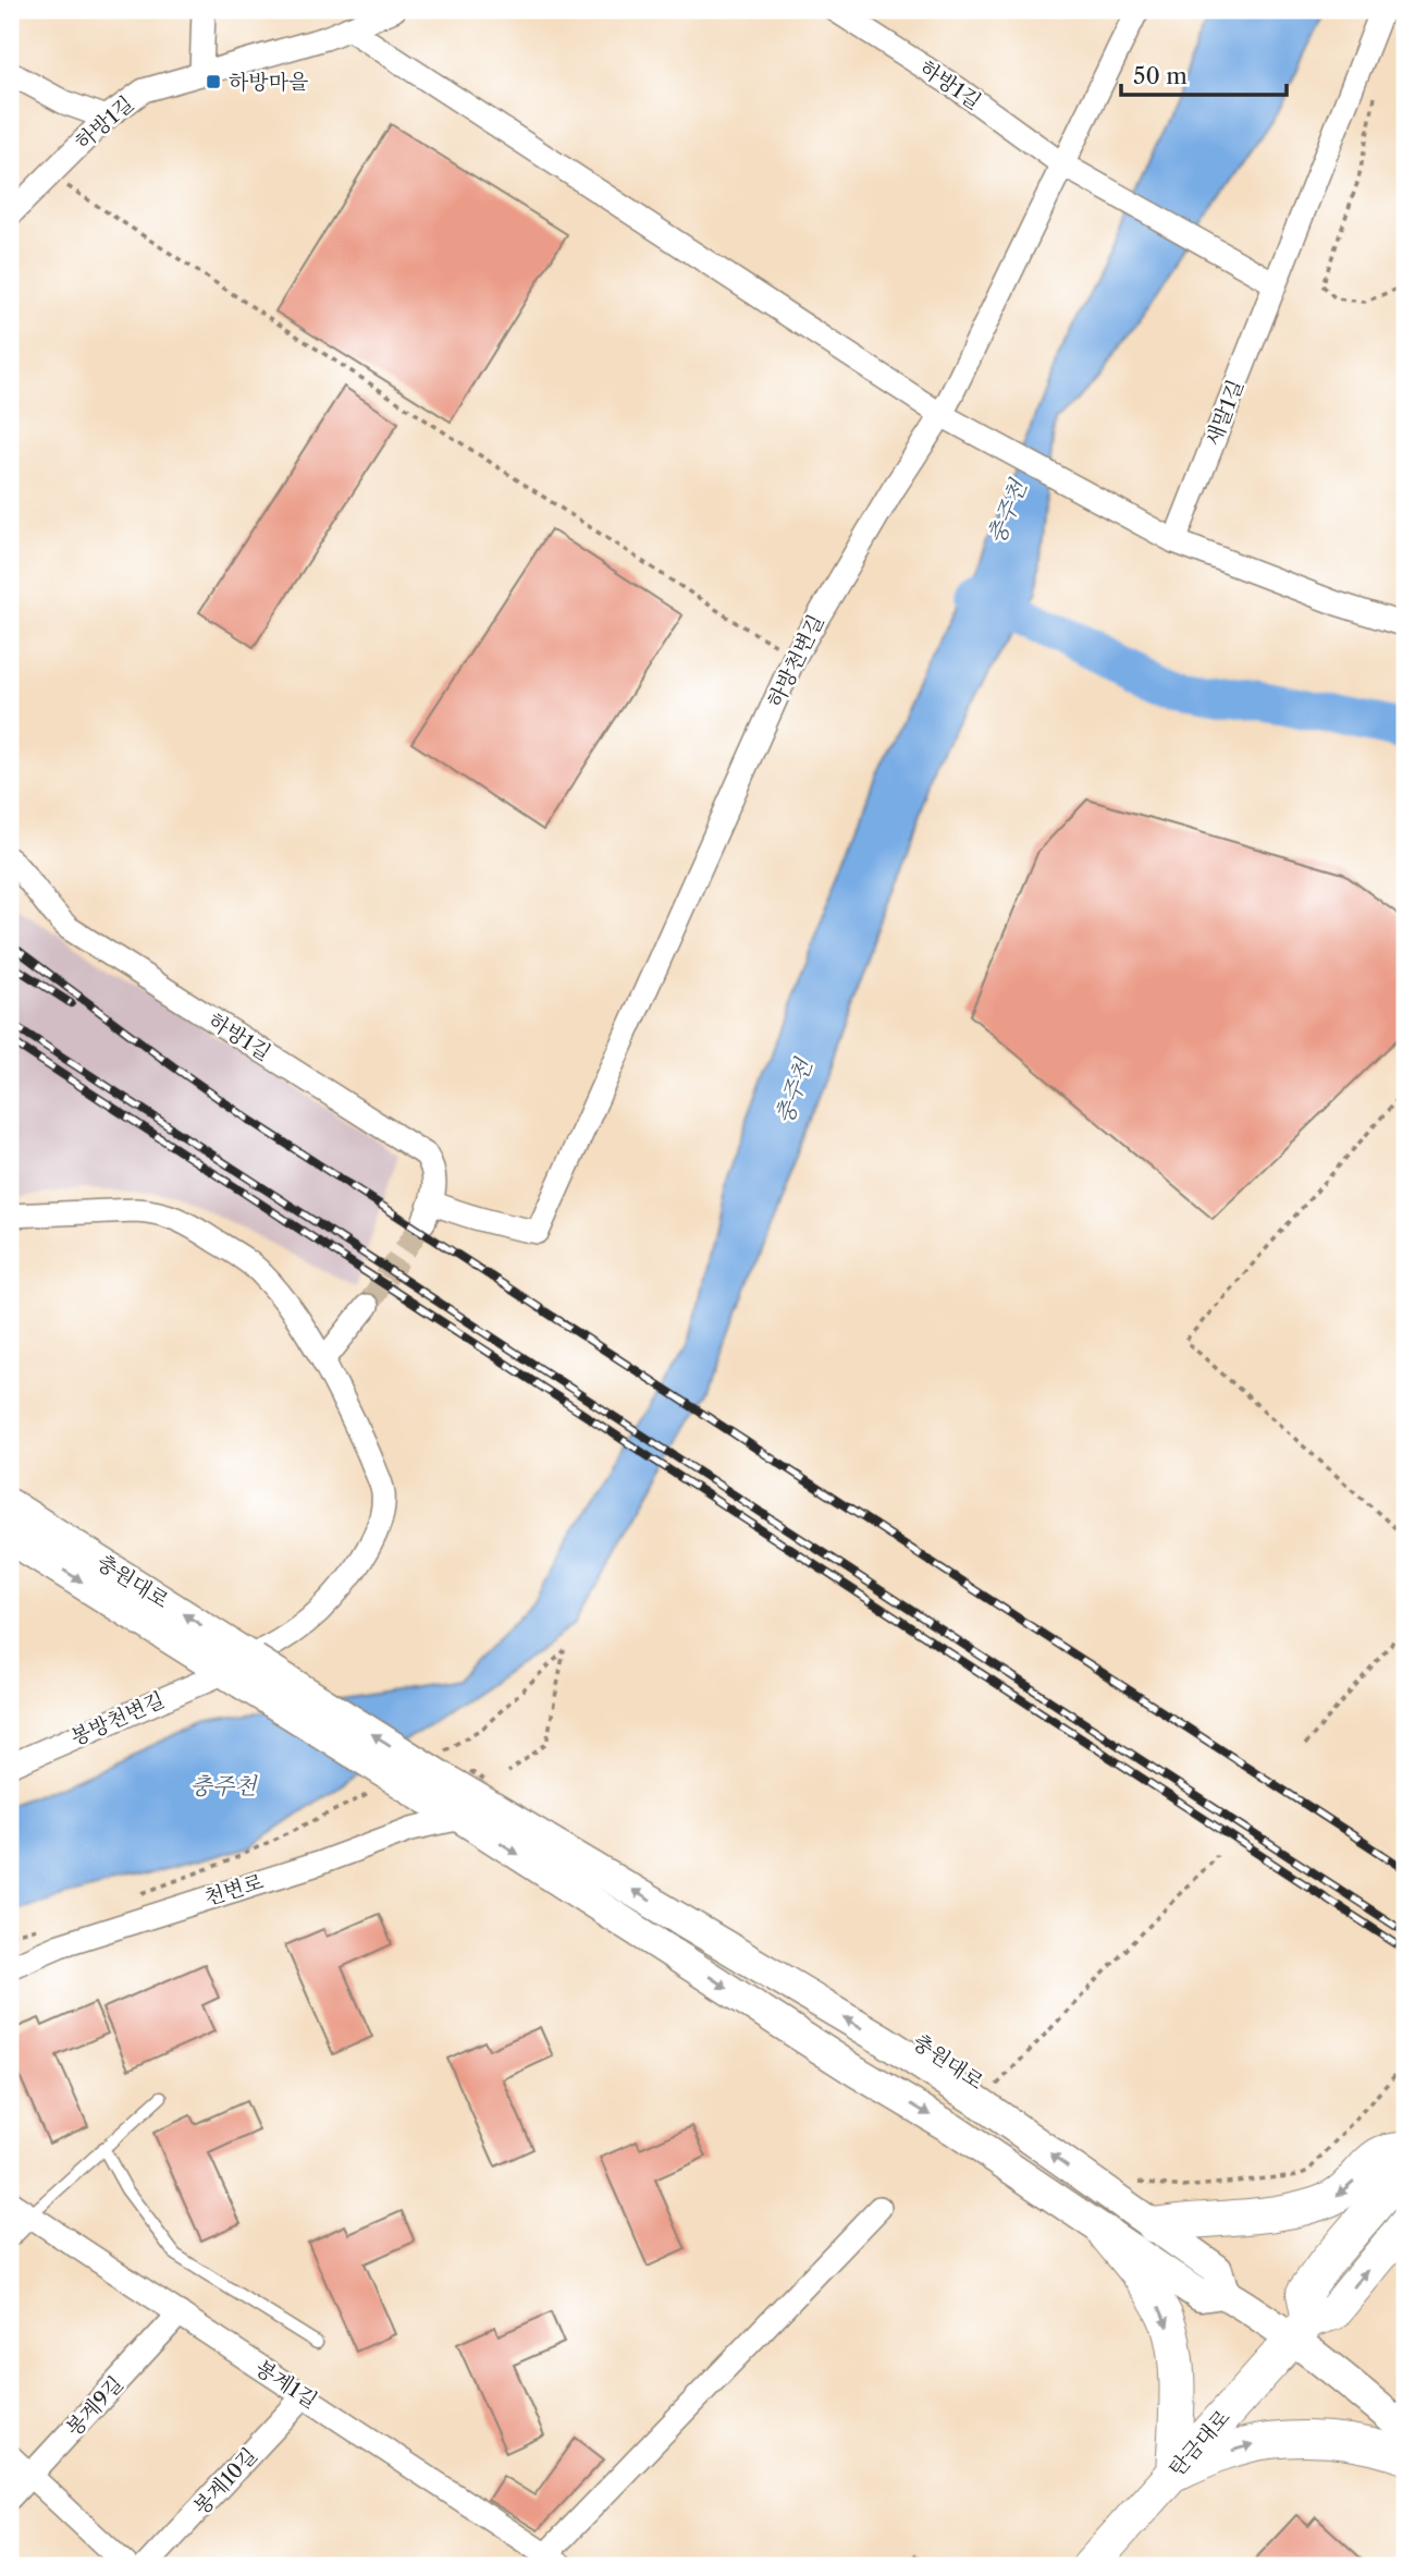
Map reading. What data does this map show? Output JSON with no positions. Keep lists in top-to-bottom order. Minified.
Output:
{"streets":{"main road":["탄금대로"],"street":["하방1길","새말1길","하방천변길","충원대로","봉방천변길","천변로","봉계1길","봉계9길","봉계10길"]},"crossings":[["하방1길","새말1길"],["하방1길","하방천변길"],["충원대로","봉방천변길"],["충원대로","천변로"],["충원대로","탄금대로"],["봉계1길","봉계9길"],["봉계1길","봉계10길"]],"water":["충주천"],"places":{"transit":["하방마을"]},"scale_bar":"50 m"}
